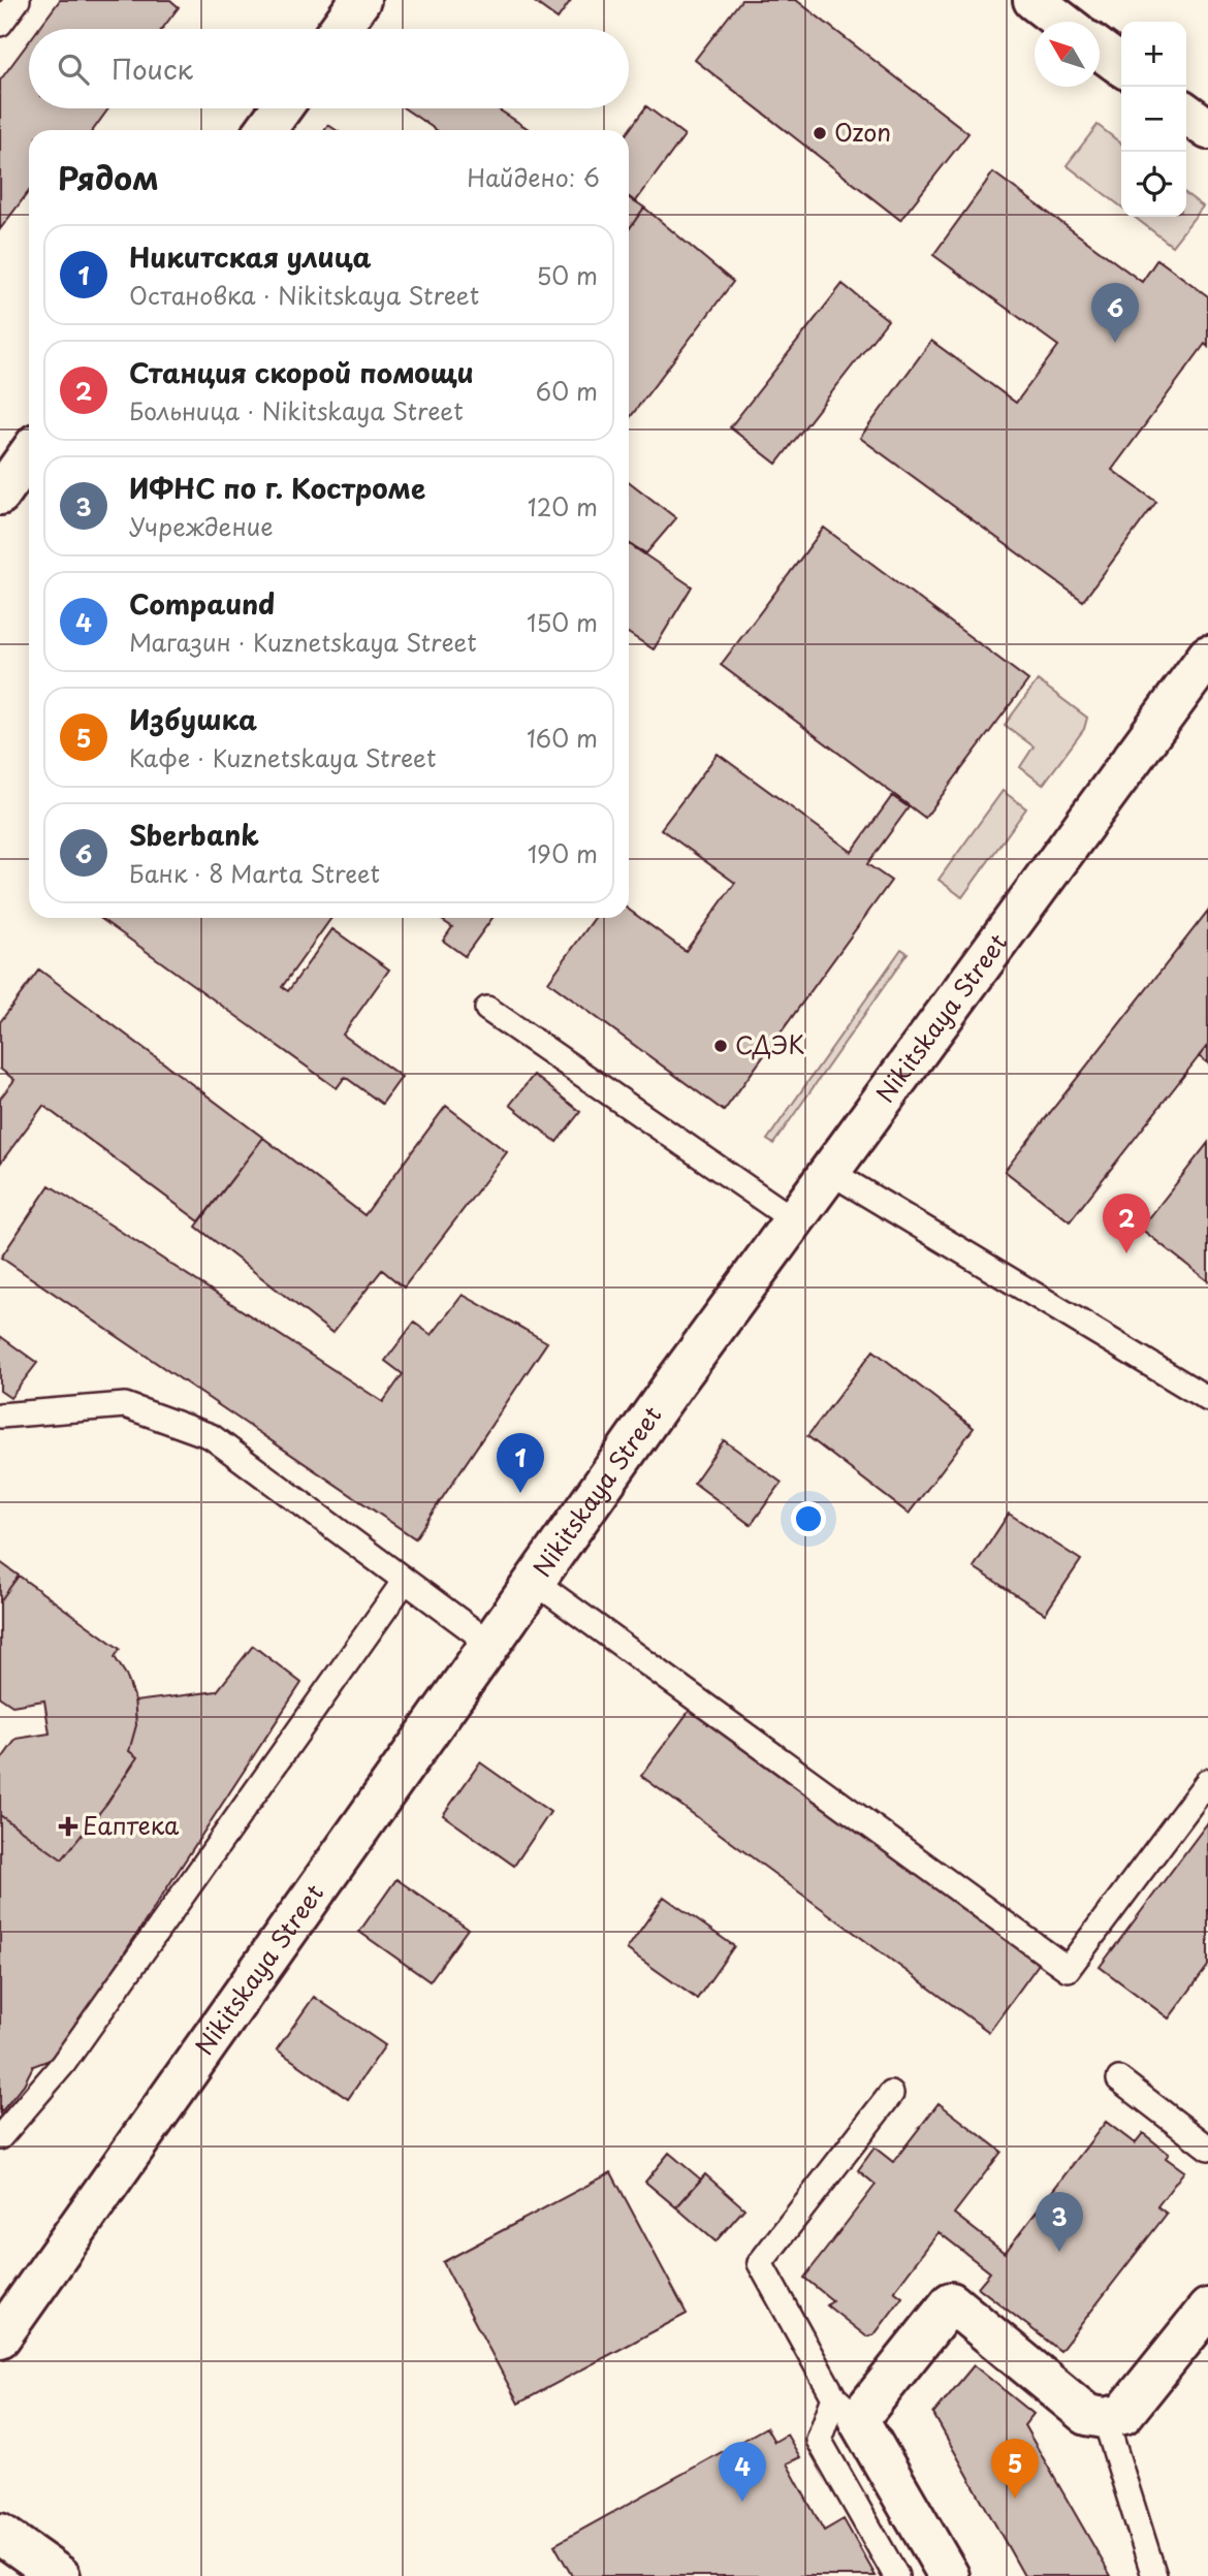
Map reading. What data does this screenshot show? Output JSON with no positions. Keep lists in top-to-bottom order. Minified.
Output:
{"streets":{"street":["Nikitskaya Street"]},"places":{"other":["Ozon","СДЭК"],"health":["Еаптека"]},"north":"top left","page":{"map_buttons":["+","−"],"search":"Поиск","heading":["Рядом","Найдено: 6"],"list":[{"mark":"1","name":"Никитская улица","note":"Остановка · Nikitskaya Street","value":"50 m"},{"mark":"2","name":"Станция скорой помощи","note":"Больница · Nikitskaya Street","value":"60 m"},{"mark":"3","name":"ИФНС по г. Костроме","note":"Учреждение","value":"120 m"},{"mark":"4","name":"Compaund","note":"Магазин · Kuznetskaya Street","value":"150 m"},{"mark":"5","name":"Избушка","note":"Кафе · Kuznetskaya Street","value":"160 m"},{"mark":"6","name":"Sberbank","note":"Банк · 8 Marta Street","value":"190 m"}],"pins":["6","2","1","3","5","4"]}}
